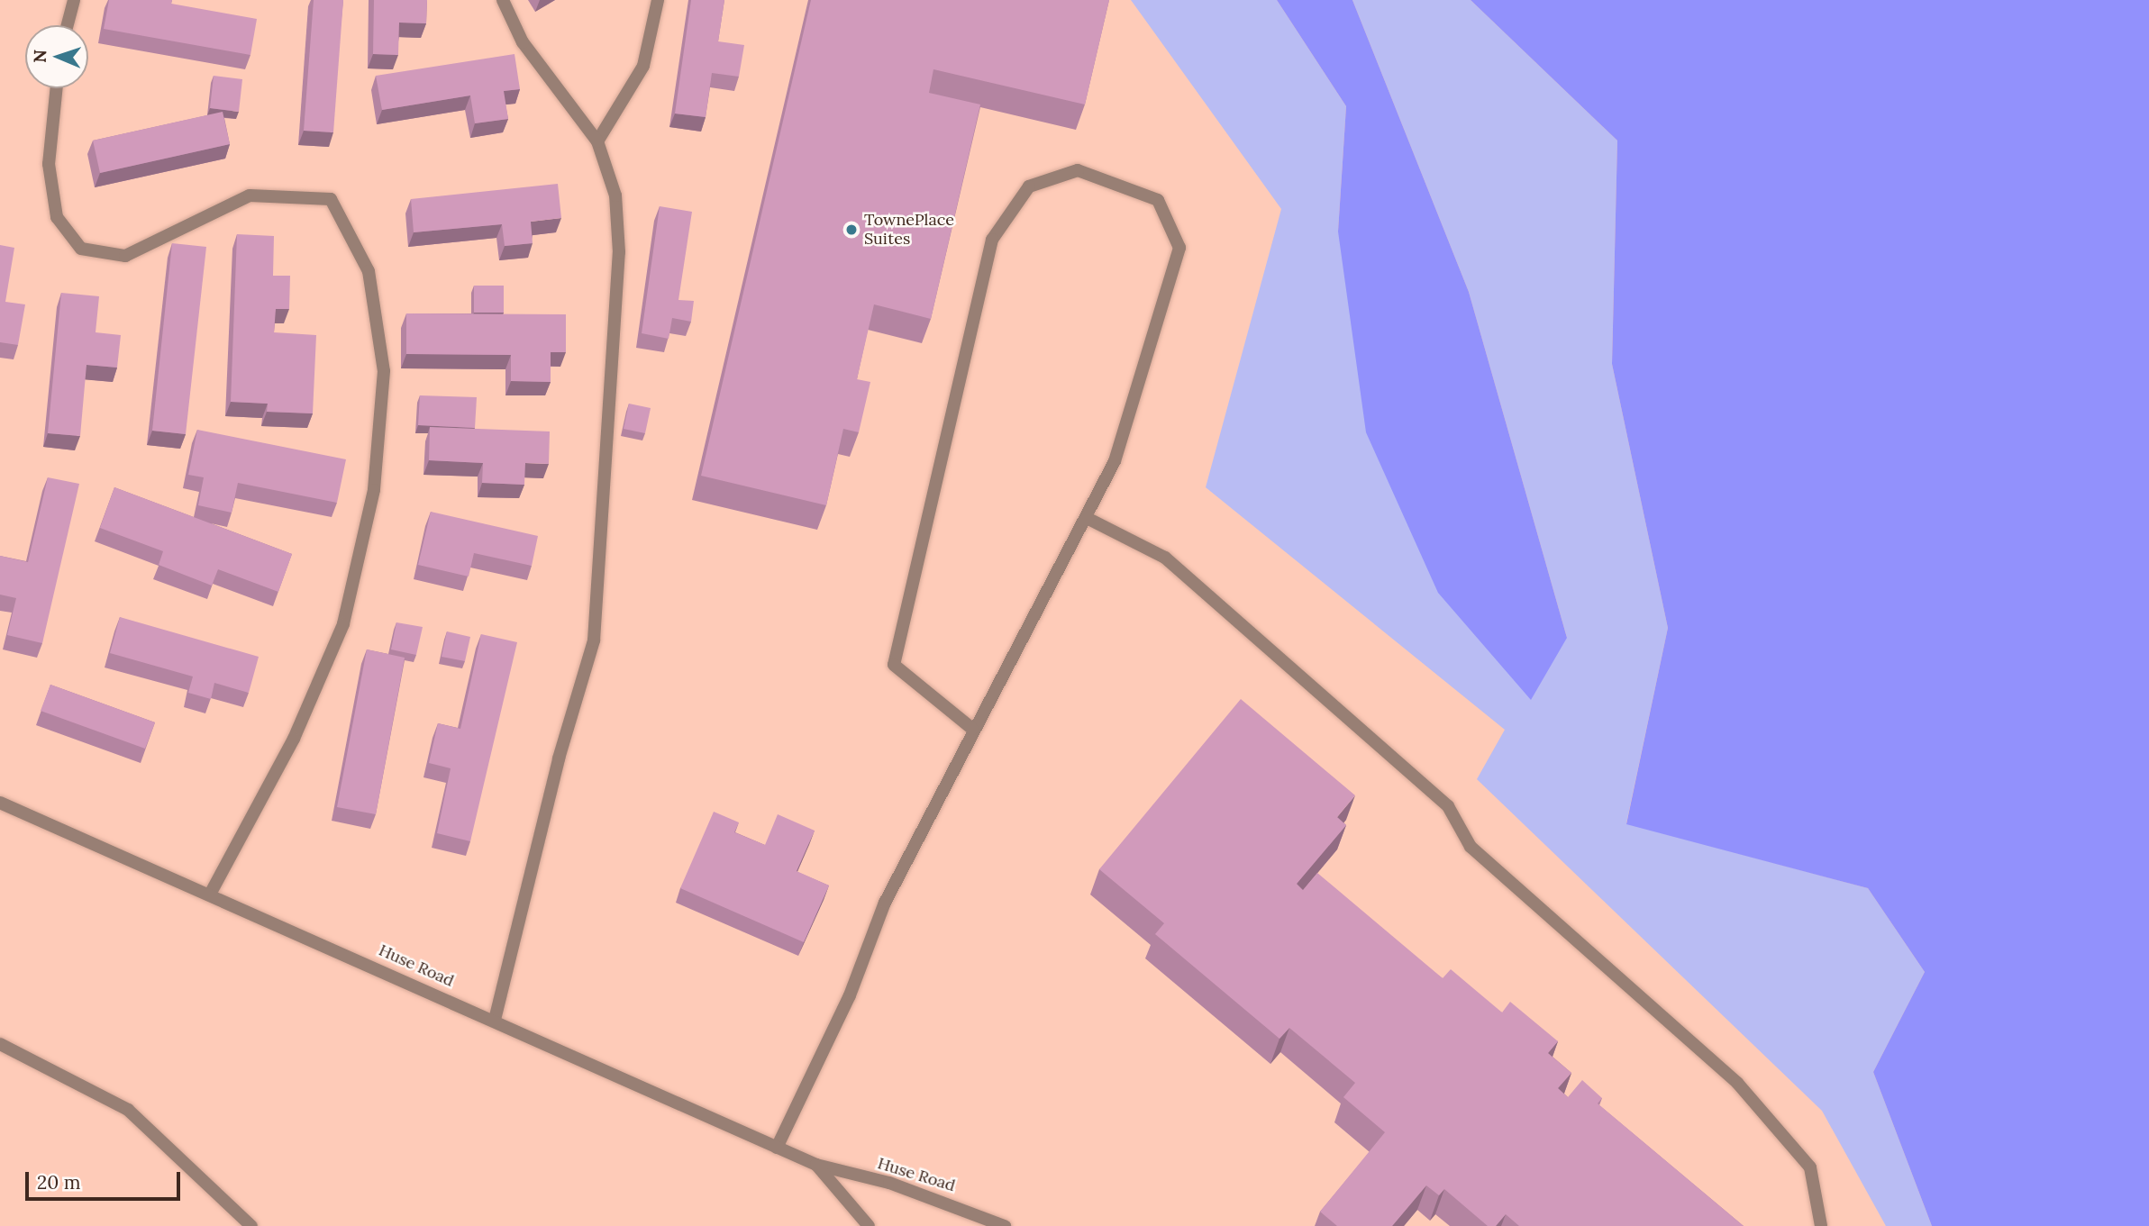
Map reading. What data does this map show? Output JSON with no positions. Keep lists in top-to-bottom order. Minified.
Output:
{"streets":{"street":["Huse Road"]},"places":["TownePlace Suites"],"scale_bar":"20 m","north":"left"}
